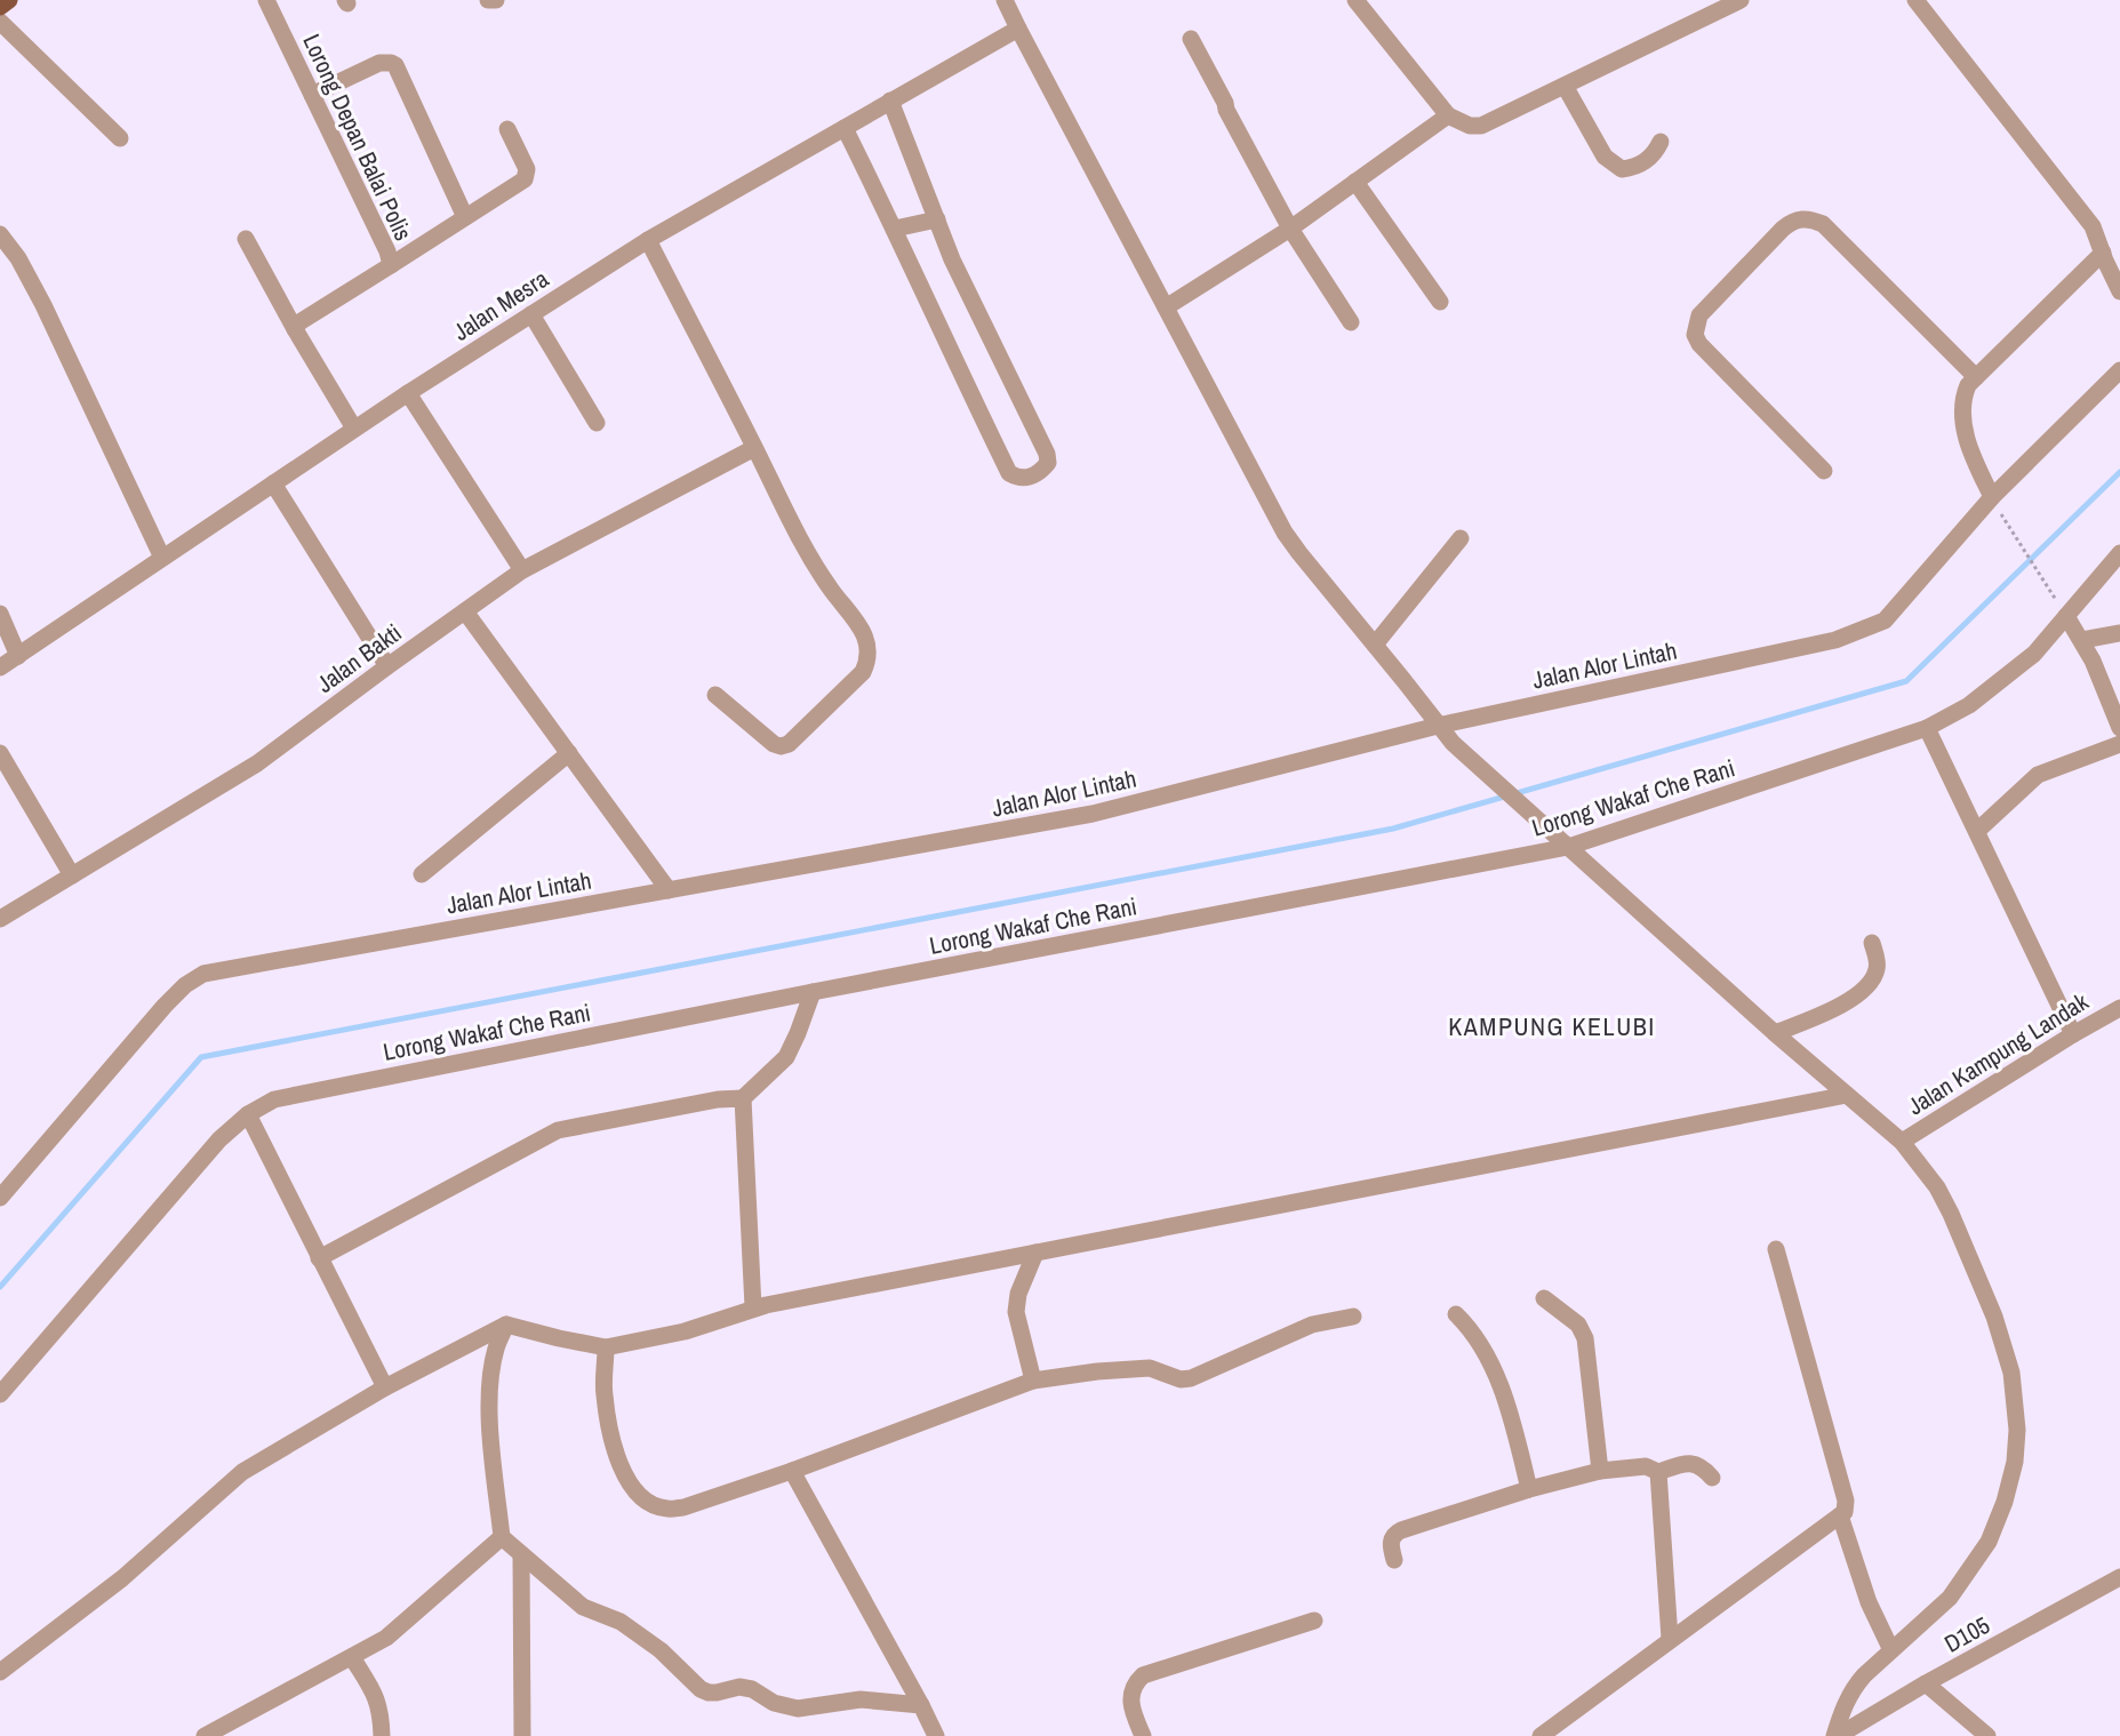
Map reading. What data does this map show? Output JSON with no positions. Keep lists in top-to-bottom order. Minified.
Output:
{"streets":{"street":["Lorong Depan Balai Polis","Jalan Mesra","Jalan Bakti","Jalan Alor Lintah","Lorong Wakaf Che Rani","Jalan Kampung Landak","D105"]},"districts":["KAMPUNG KELUBI"]}
